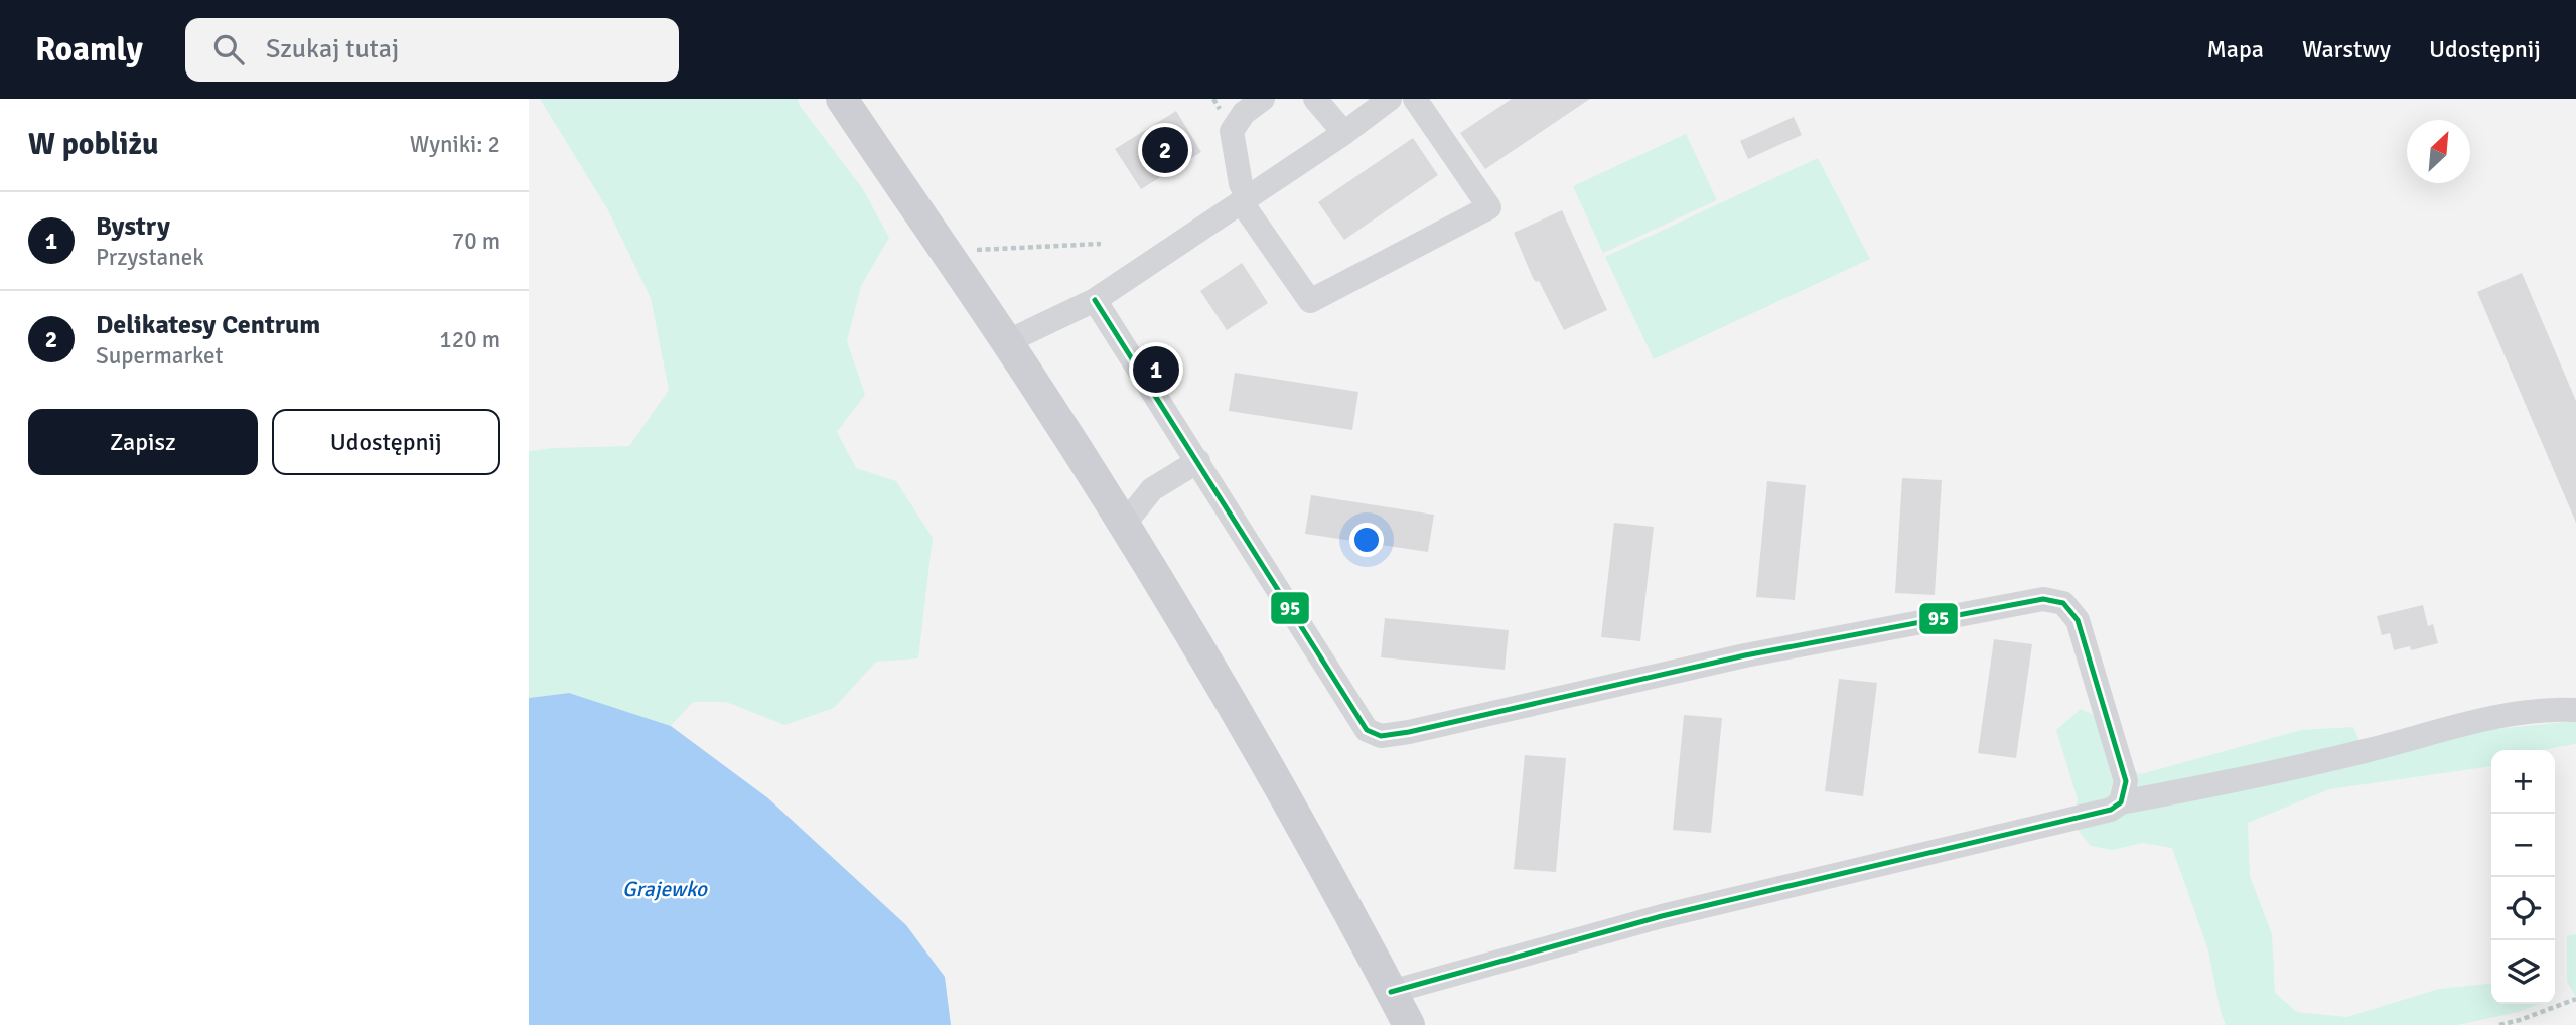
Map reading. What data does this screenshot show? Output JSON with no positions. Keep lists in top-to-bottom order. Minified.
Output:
{"water":["Grajewko"],"lines":["transit line 95"],"north":"top right","page":{"header":"Roamly","search":"Szukaj tutaj","nav":["Mapa","Warstwy","Udostępnij"],"heading":["W pobliżu","Wyniki: 2"],"pins":["2","1"],"list":[{"mark":"1","name":"Bystry","note":"Przystanek","value":"70 m"},{"mark":"2","name":"Delikatesy Centrum","note":"Supermarket","value":"120 m"}],"buttons":["Zapisz","Udostępnij"],"map_buttons":["+","−"]}}
